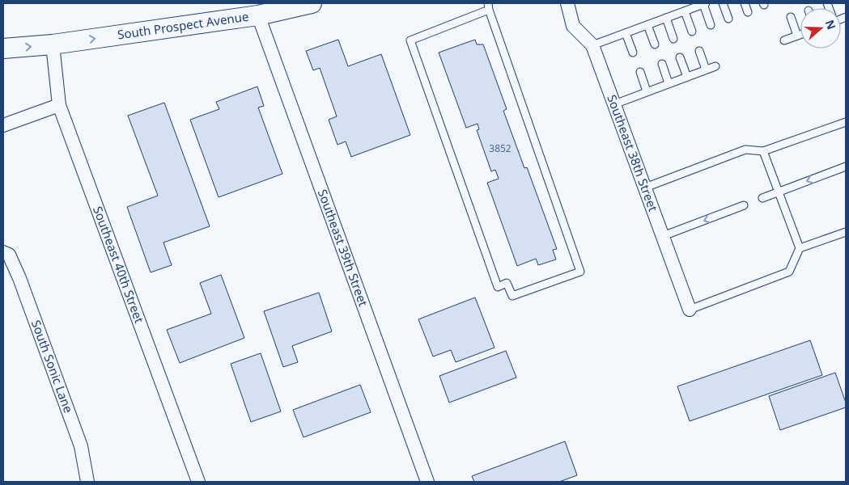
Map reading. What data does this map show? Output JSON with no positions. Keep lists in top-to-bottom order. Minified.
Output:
{"streets":{"main road":["South Prospect Avenue"],"street":["Southeast 38th Street","Southeast 39th Street","Southeast 40th Street","South Sonic Lane"]},"crossings":[["South Prospect Avenue","Southeast 39th Street"],["South Prospect Avenue","Southeast 40th Street"]],"one_way":["South Prospect Avenue"],"house_numbers":["3852"],"north":"right"}
